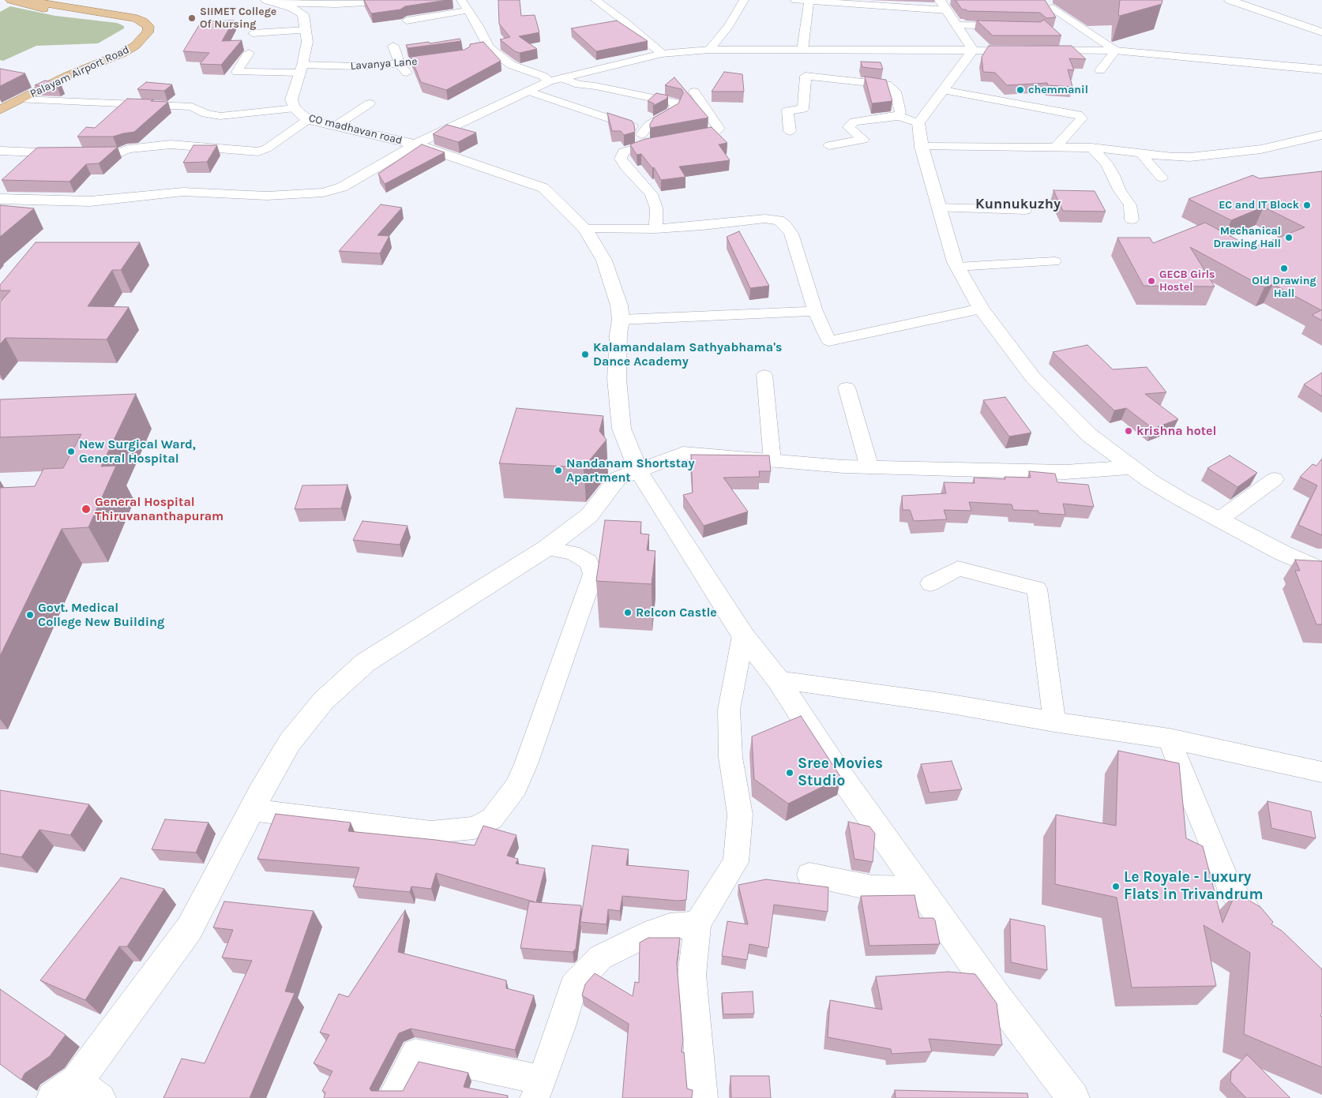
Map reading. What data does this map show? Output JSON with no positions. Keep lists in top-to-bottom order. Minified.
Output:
{"streets":{"main road":["Palayam Airport Road"],"street":["Lavanya Lane","CO madhavan road"]},"crossings":[["Lavanya Lane","CO madhavan road"]],"districts":["Kunnukuzhy"],"places":["SIIMET College Of Nursing","chemmanil","EC and IT Block","Mechanical Drawing Hall","Old Drawing Hall","GECB Girls Hostel","Kalamandalam Sathyabhama's Dance Academy","krishna hotel","New Surgical Ward, General Hospital","Nandanam Shortstay Apartment","General Hospital Thiruvananthapuram","Relcon Castle","Govt. Medical College New Building","Sree Movies Studio","Le Royale - Luxury Flats in Trivandrum"]}
